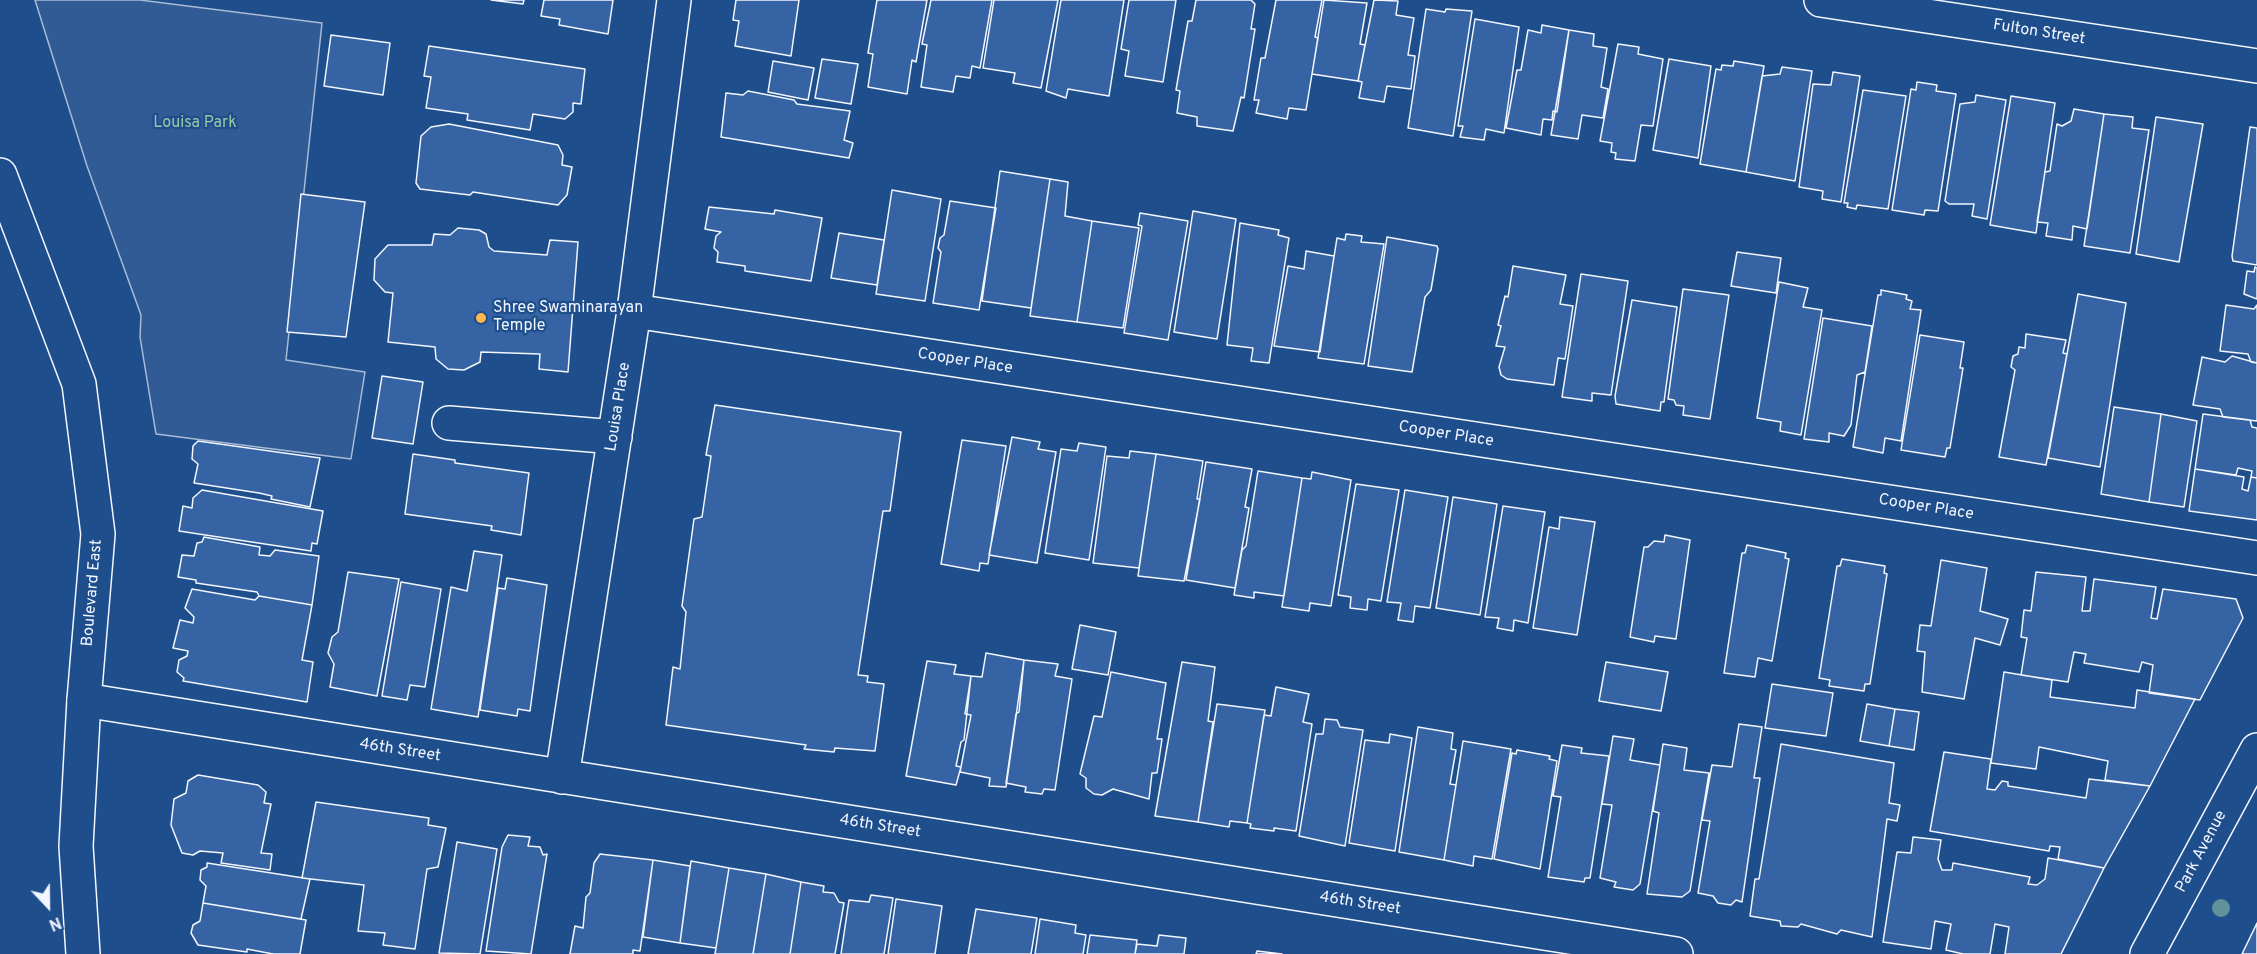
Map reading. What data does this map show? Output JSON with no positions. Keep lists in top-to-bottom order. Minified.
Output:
{"streets":{"street":["Fulton Street","Cooper Place","Louisa Place","Boulevard East","46th Street","Park Avenue"]},"crossings":[["Cooper Place","Louisa Place"],["Louisa Place","46th Street"],["Boulevard East","46th Street"]],"parks":["Louisa Park"],"places":["Shree Swaminarayan Temple"],"north":"bottom"}
